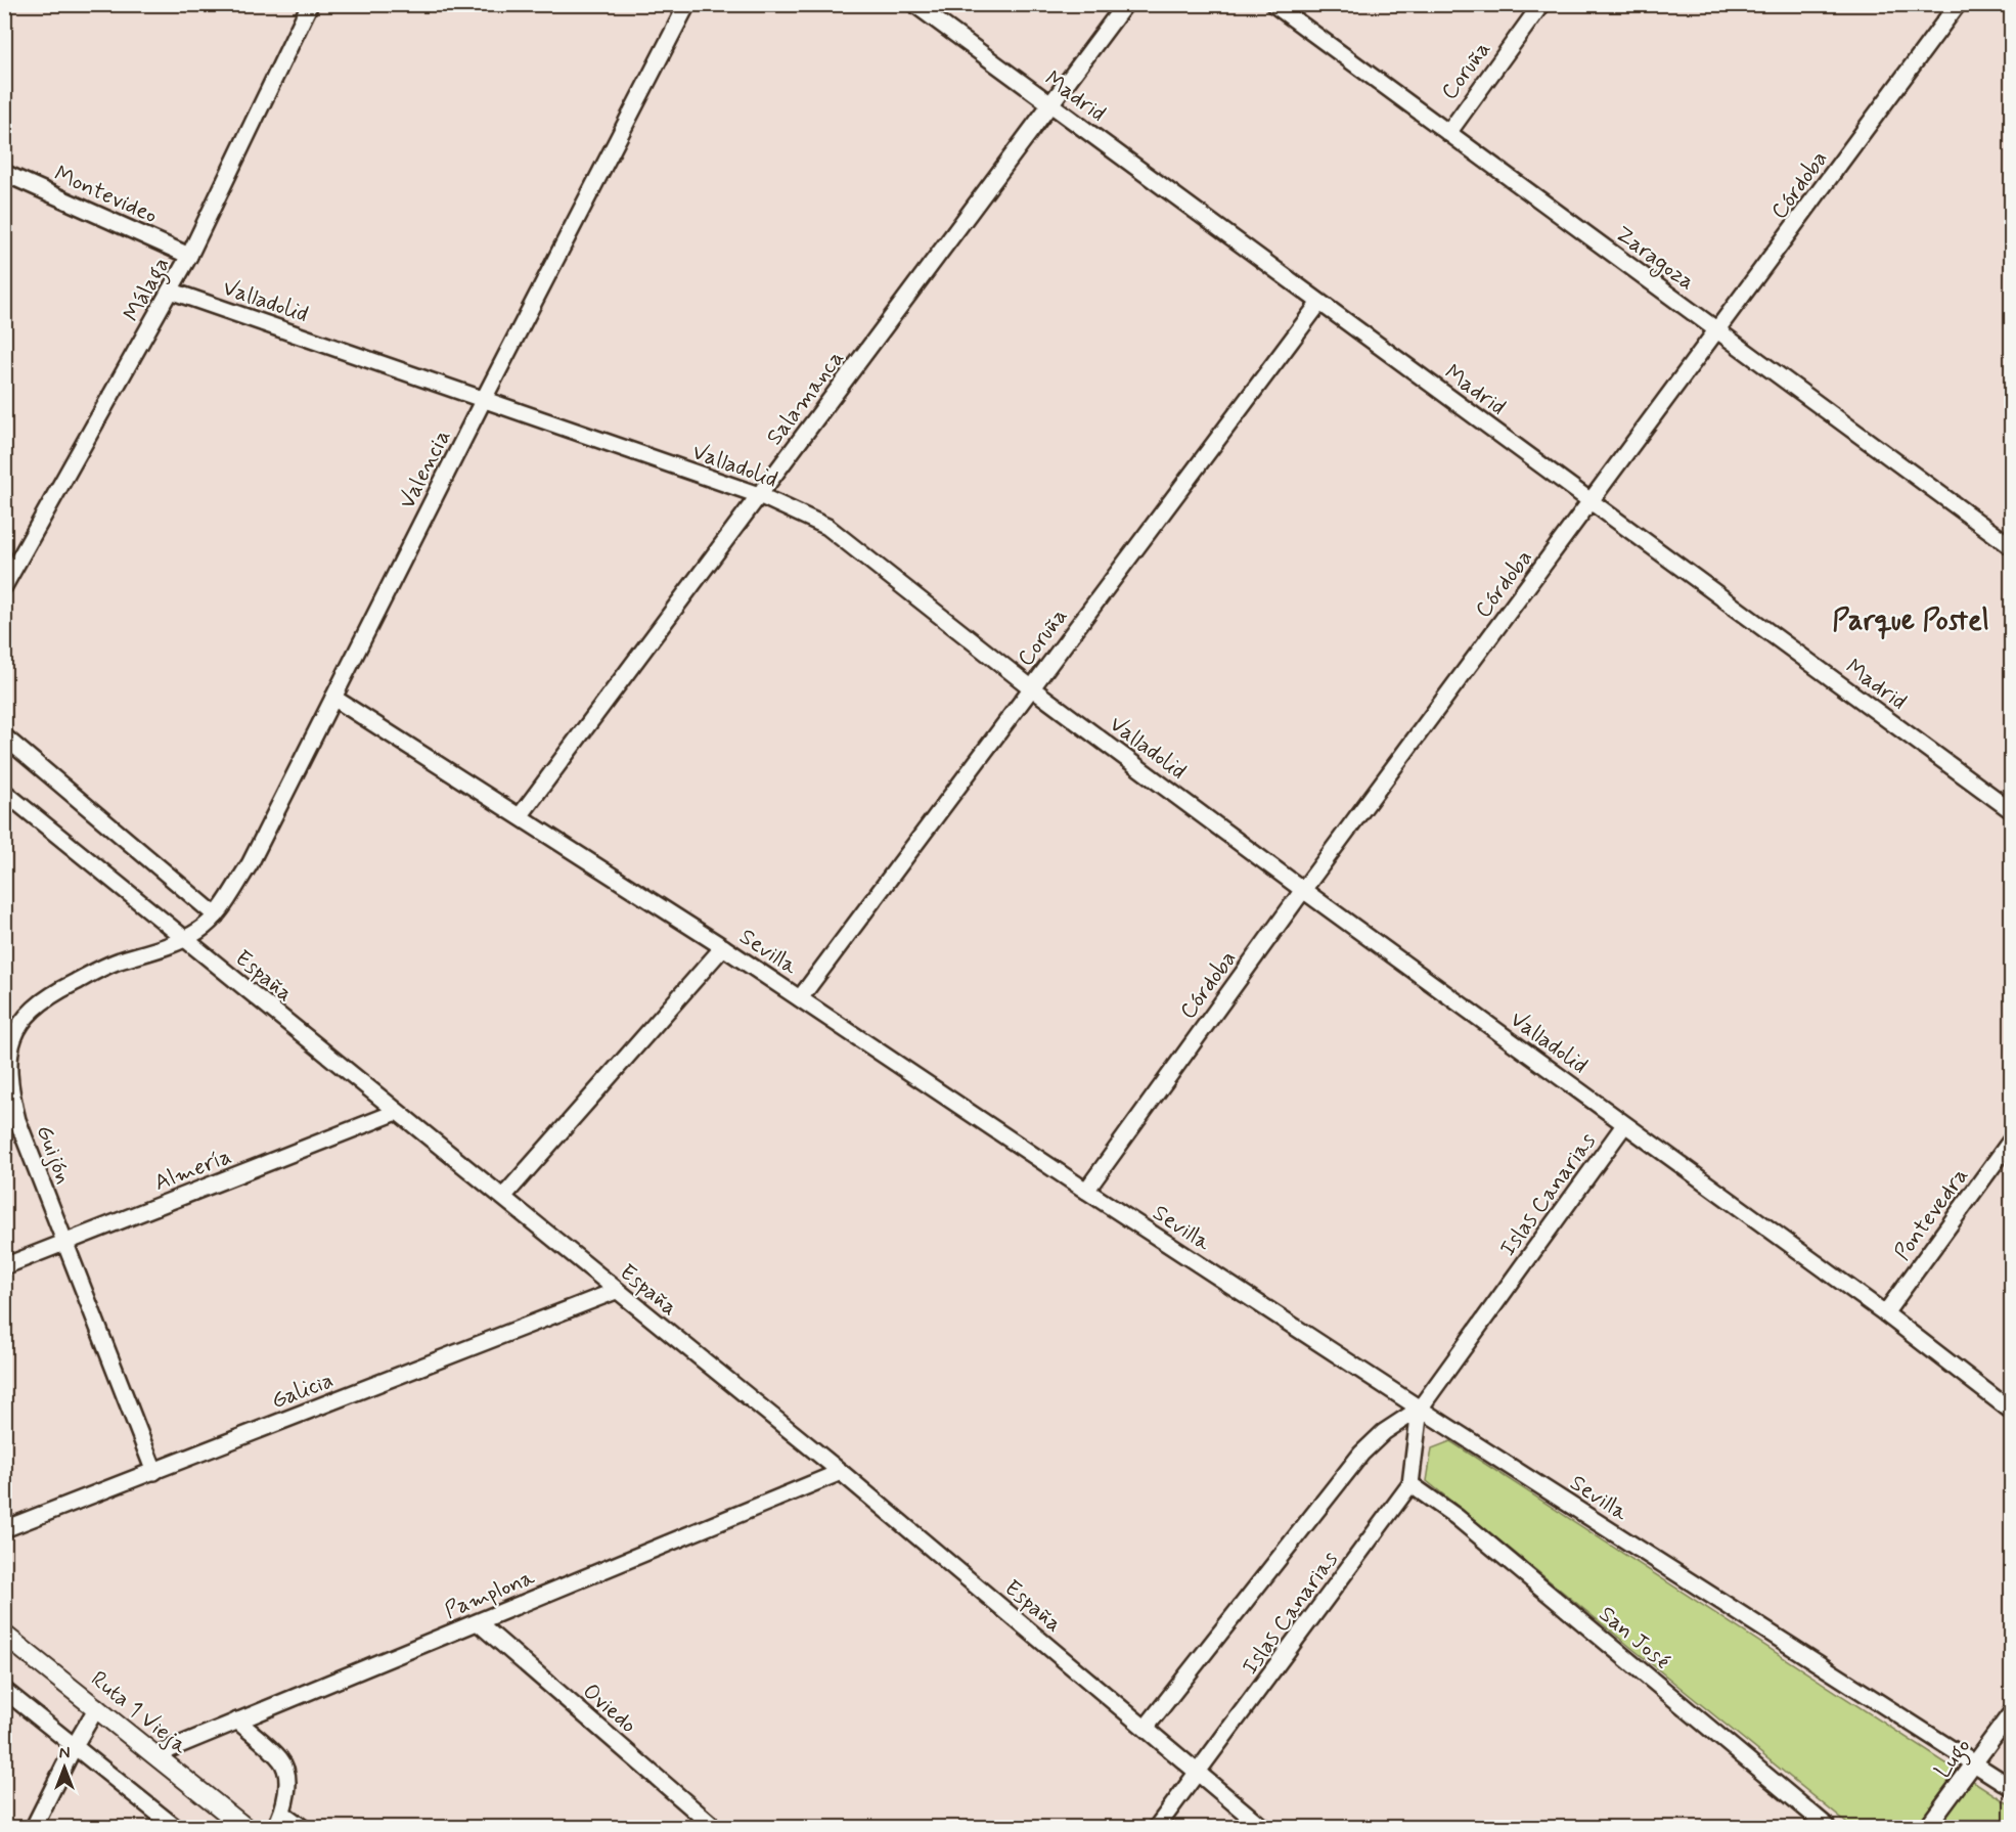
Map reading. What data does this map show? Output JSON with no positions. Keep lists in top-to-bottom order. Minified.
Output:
{"streets":{"street":["Coruña","Madrid","Córdoba","Montevideo","Zaragoza","Málaga","Valladolid","Salamanca","Valencia","Sevilla","España","Guijón","Almería","Islas Canarias","Pontevedra","Galicia","Pamplona","San José","Oviedo","Ruta 1 Vieja","Lugo"]},"crossings":[["Coruña","Madrid"],["Coruña","Zaragoza"],["Coruña","Valladolid"],["Coruña","Sevilla"],["Madrid","Córdoba"],["Madrid","Salamanca"],["Córdoba","Zaragoza"],["Córdoba","Valladolid"],["Córdoba","Sevilla"],["Montevideo","Málaga"],["Málaga","Valladolid"],["Valladolid","Salamanca"],["Valladolid","Valencia"],["Valladolid","Islas Canarias"],["Valladolid","Pontevedra"],["Salamanca","Sevilla"],["Valencia","Sevilla"],["Valencia","España"],["Valencia","Guijón"],["Sevilla","Islas Canarias"],["Sevilla","Lugo"],["España","Guijón"],["España","Almería"],["España","Islas Canarias"],["España","Galicia"],["España","Pamplona"],["Guijón","Almería"],["Guijón","Galicia"],["Islas Canarias","San José"],["Pamplona","Oviedo"],["Pamplona","Ruta 1 Vieja"]],"districts":["Parque Postel"],"north":"top"}
